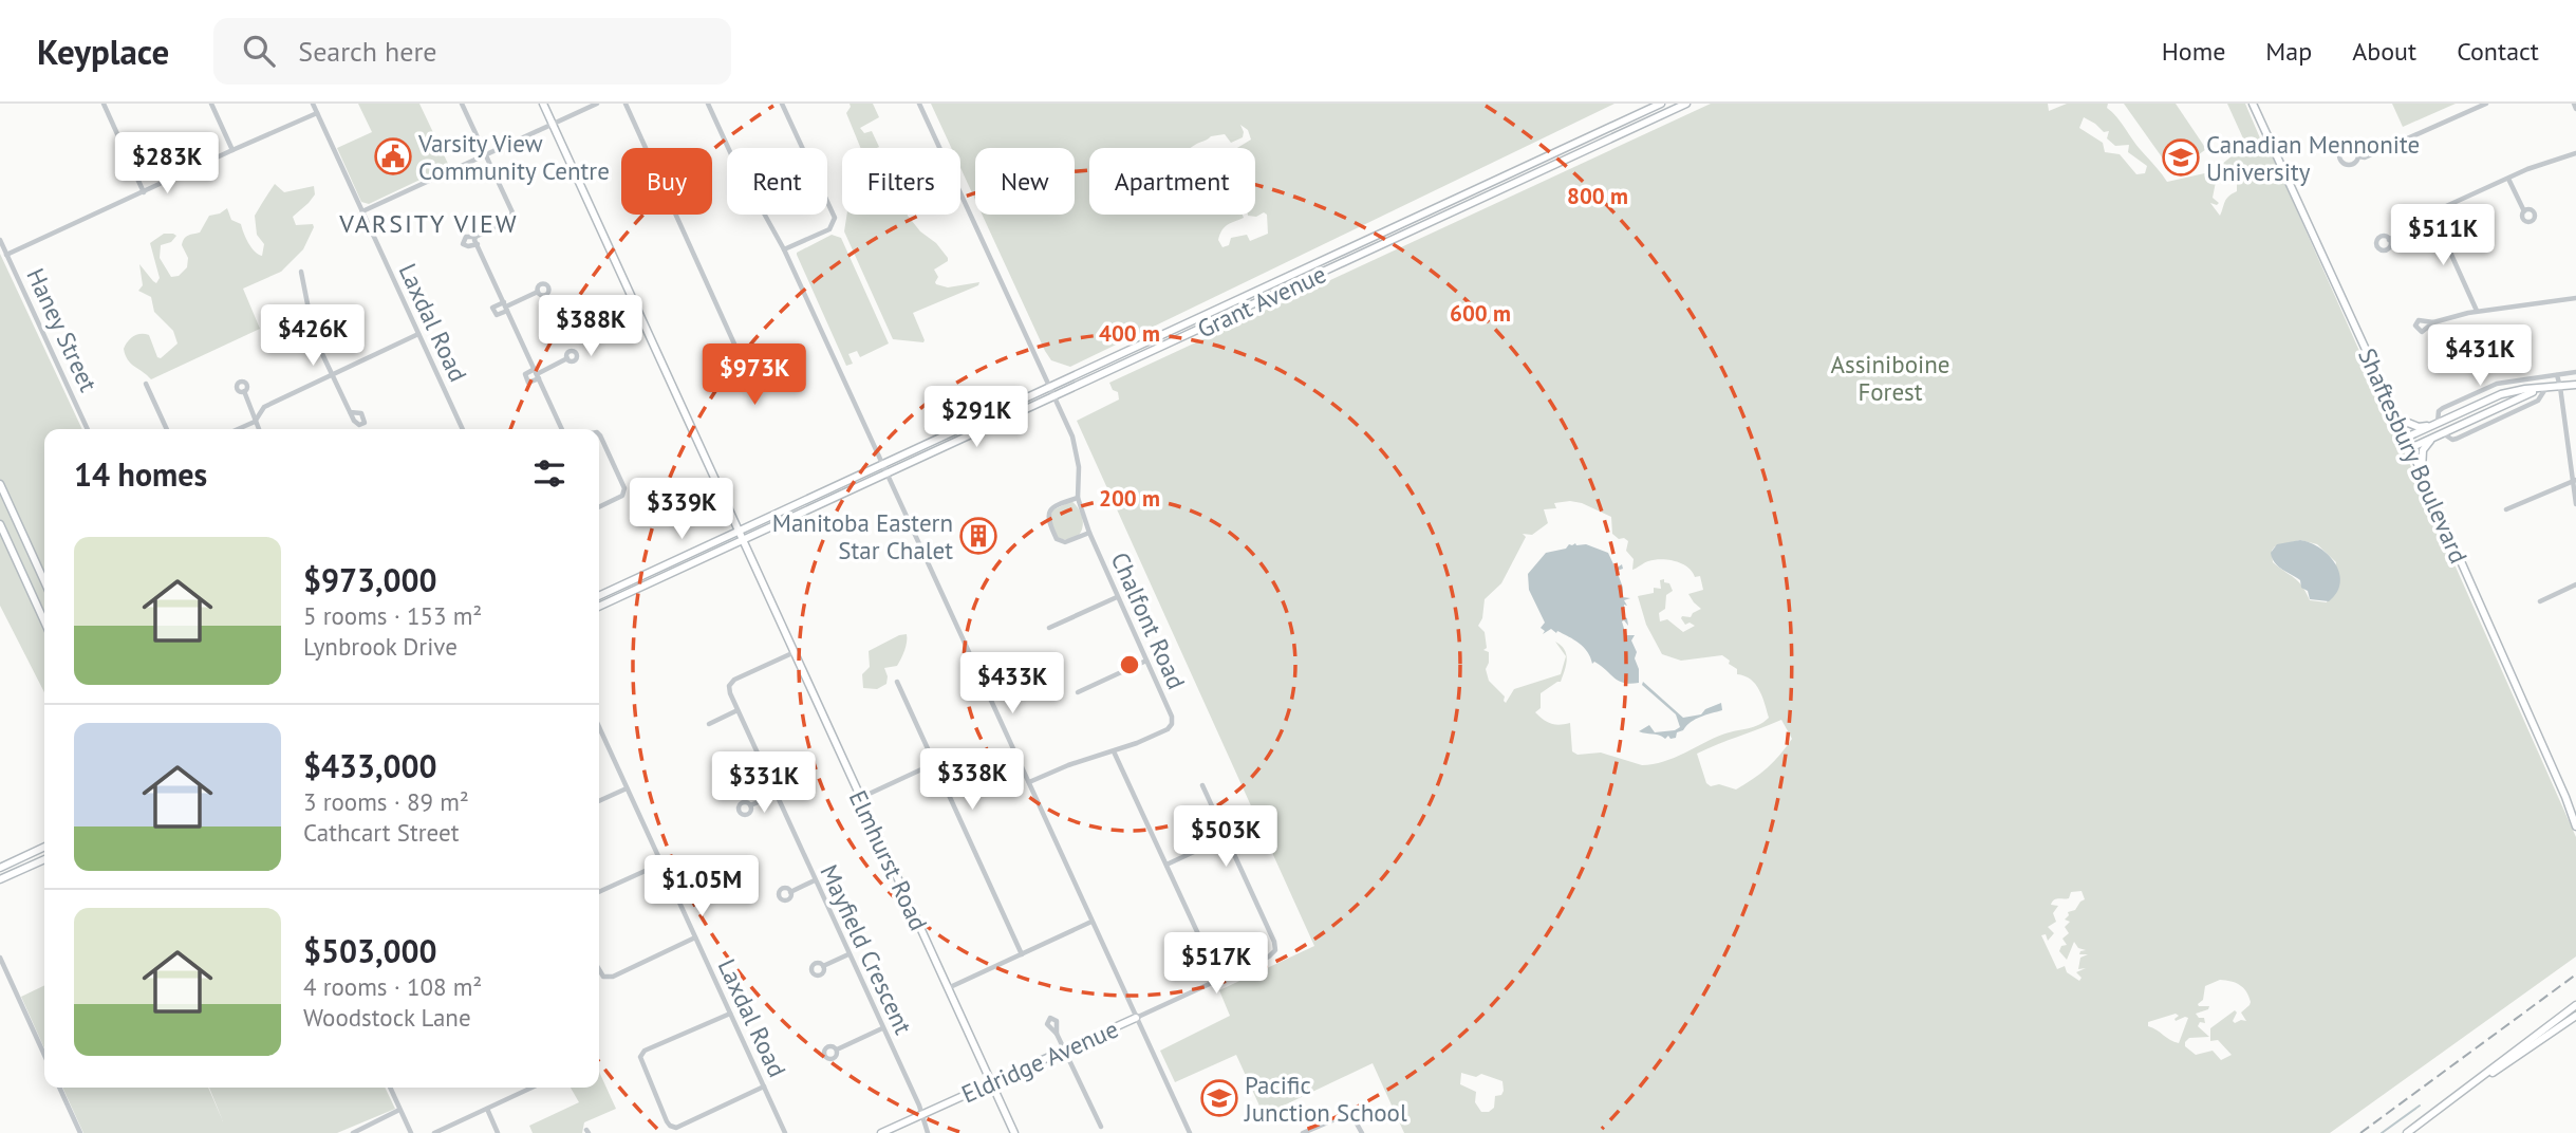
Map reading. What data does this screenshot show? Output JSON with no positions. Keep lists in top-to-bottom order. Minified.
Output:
{"streets":{"main road":["Grant Avenue","Shaftesbury Boulevard","Elmhurst Road","Eldridge Avenue"],"street":["Laxdal Road","Haney Street","Chalfont Road","Mayfield Crescent"]},"crossings":[["Grant Avenue","Chalfont Road"],["Grant Avenue","Elmhurst Road"],["Elmhurst Road","Mayfield Crescent"],["Elmhurst Road","Eldridge Avenue"],["Mayfield Crescent","Eldridge Avenue"]],"districts":["VARSITY VIEW"],"parks":["Assiniboine Forest"],"places":{"public building":["Varsity View Community Centre"],"school or university":["Canadian Mennonite University","Pacific Junction School"],"building":["Manitoba Eastern Star Chalet"]},"page":{"header":"Keyplace","search":"Search here","nav":["Home","Map","About","Contact"],"price":["$283K","$511K","$388K","$426K","$431K","$973K","$291K","$339K","$433K","$338K","$331K","$503K","$1.05M","$517K"],"chip":["Buy","Rent","Filters","New","Apartment"],"heading":"14 homes","list":[{"name":"$973,000","note":"5 rooms · 153 m² · Lynbrook Drive"},{"name":"$433,000","note":"3 rooms · 89 m² · Cathcart Street"},{"name":"$503,000","note":"4 rooms · 108 m² · Woodstock Lane"}]},"rings":["800 m","600 m","400 m","200 m"]}
